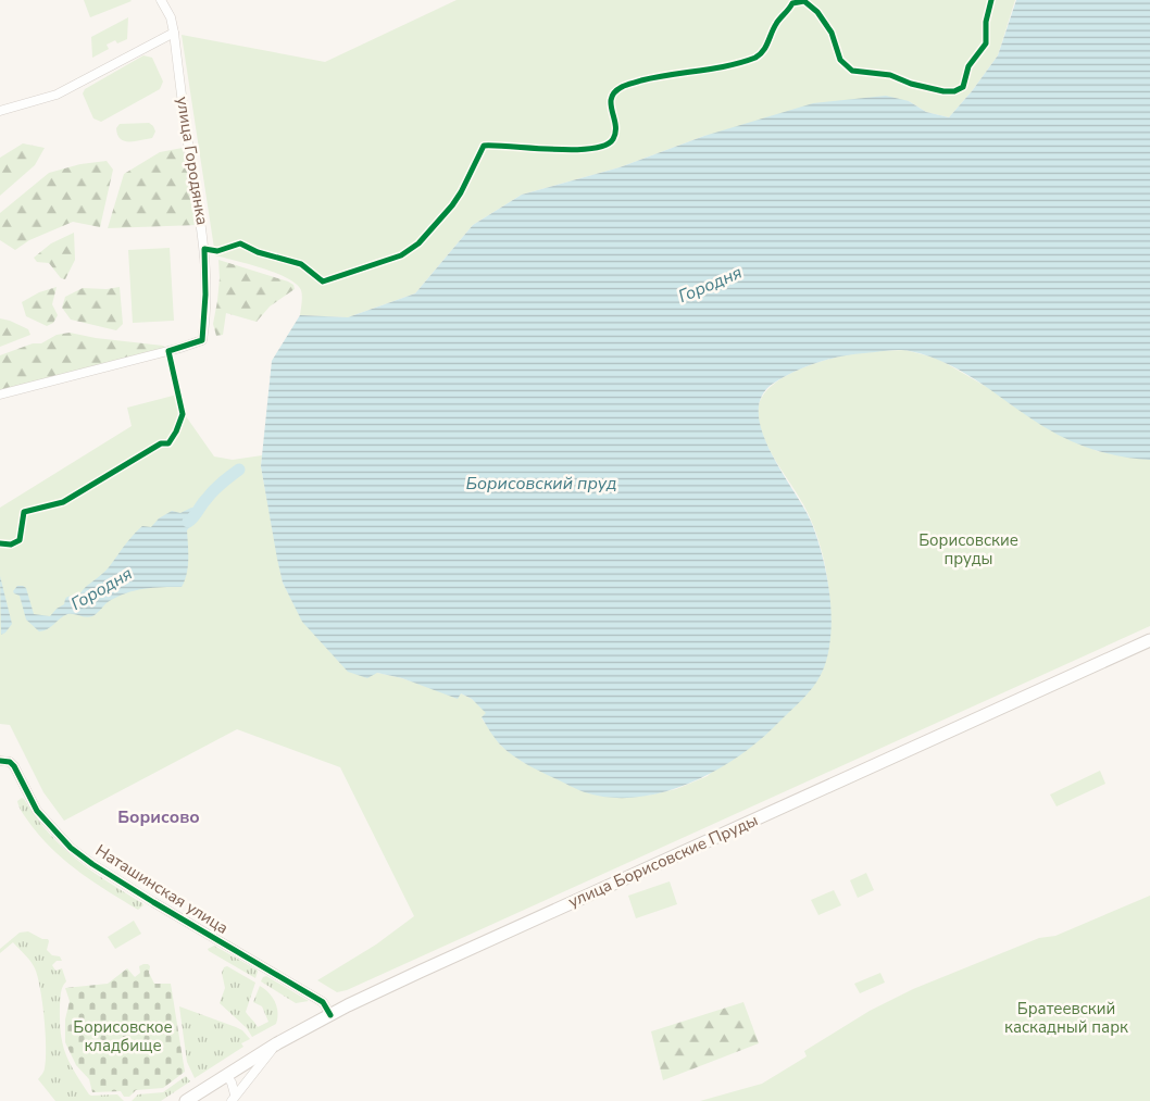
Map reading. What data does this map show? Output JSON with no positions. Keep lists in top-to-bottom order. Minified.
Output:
{"streets":{"main road":["улица Борисовские Пруды"],"street":["улица Городянка","Наташинская улица"]},"crossings":[["улица Борисовские Пруды","Наташинская улица"]],"districts":["Борисово"],"water":["Городня","Борисовский пруд"],"parks":["Борисовские пруды","Братеевский каскадный парк","Борисовское кладбище"]}
